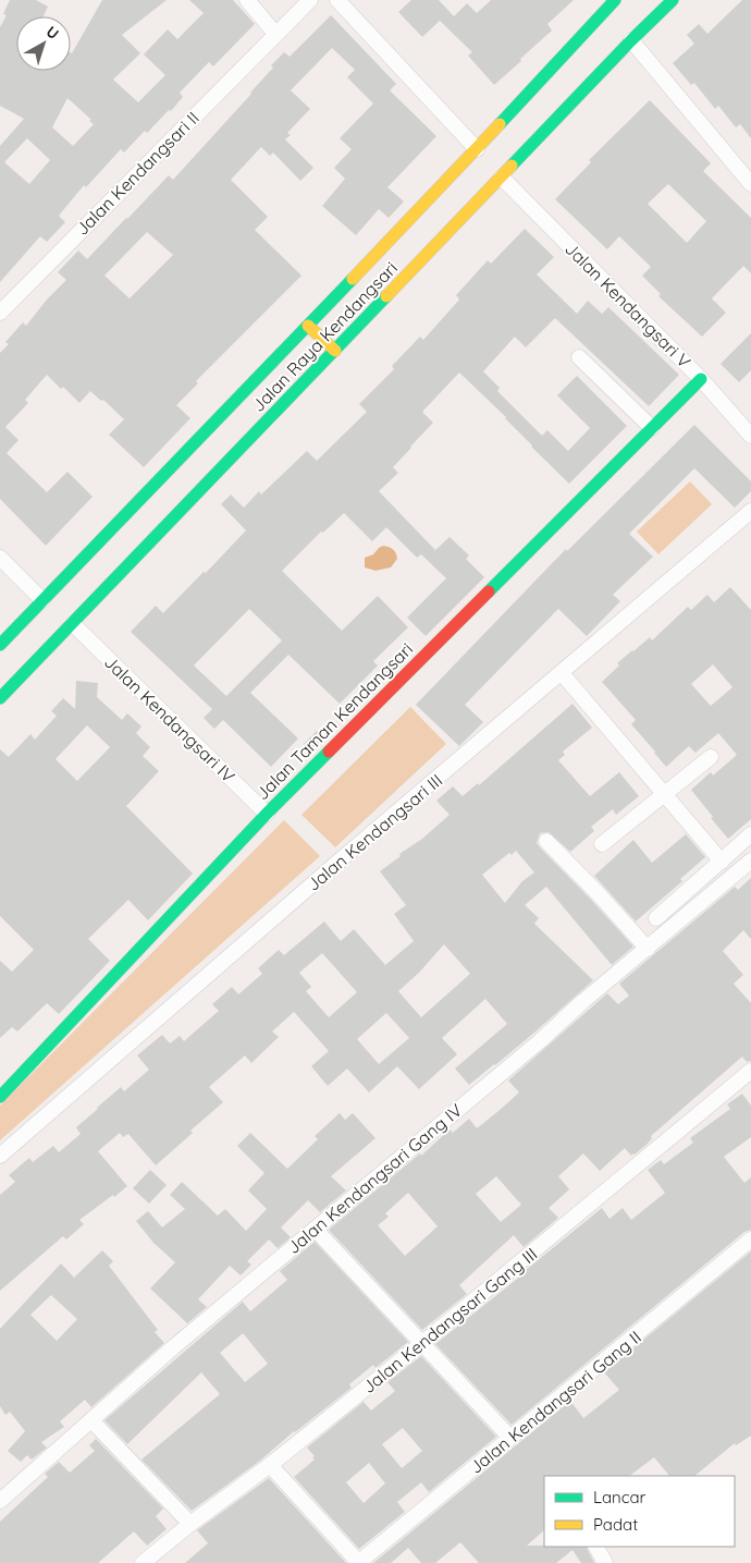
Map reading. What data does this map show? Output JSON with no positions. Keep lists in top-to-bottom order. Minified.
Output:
{"streets":{"main road":["Jalan Raya Kendangsari","Jalan Taman Kendangsari"],"street":["Jalan Kendangsari II","Jalan Kendangsari V","Jalan Kendangsari IV","Jalan Kendangsari III","Jalan Kendangsari Gang IV","Jalan Kendangsari Gang III","Jalan Kendangsari Gang II"]},"crossings":[["Jalan Kendangsari V","Jalan Raya Kendangsari"],["Jalan Kendangsari V","Jalan Taman Kendangsari"],["Jalan Raya Kendangsari","Jalan Kendangsari IV"],["Jalan Kendangsari IV","Jalan Taman Kendangsari"]],"legend":["Lancar","Padat"],"north":"top right"}
